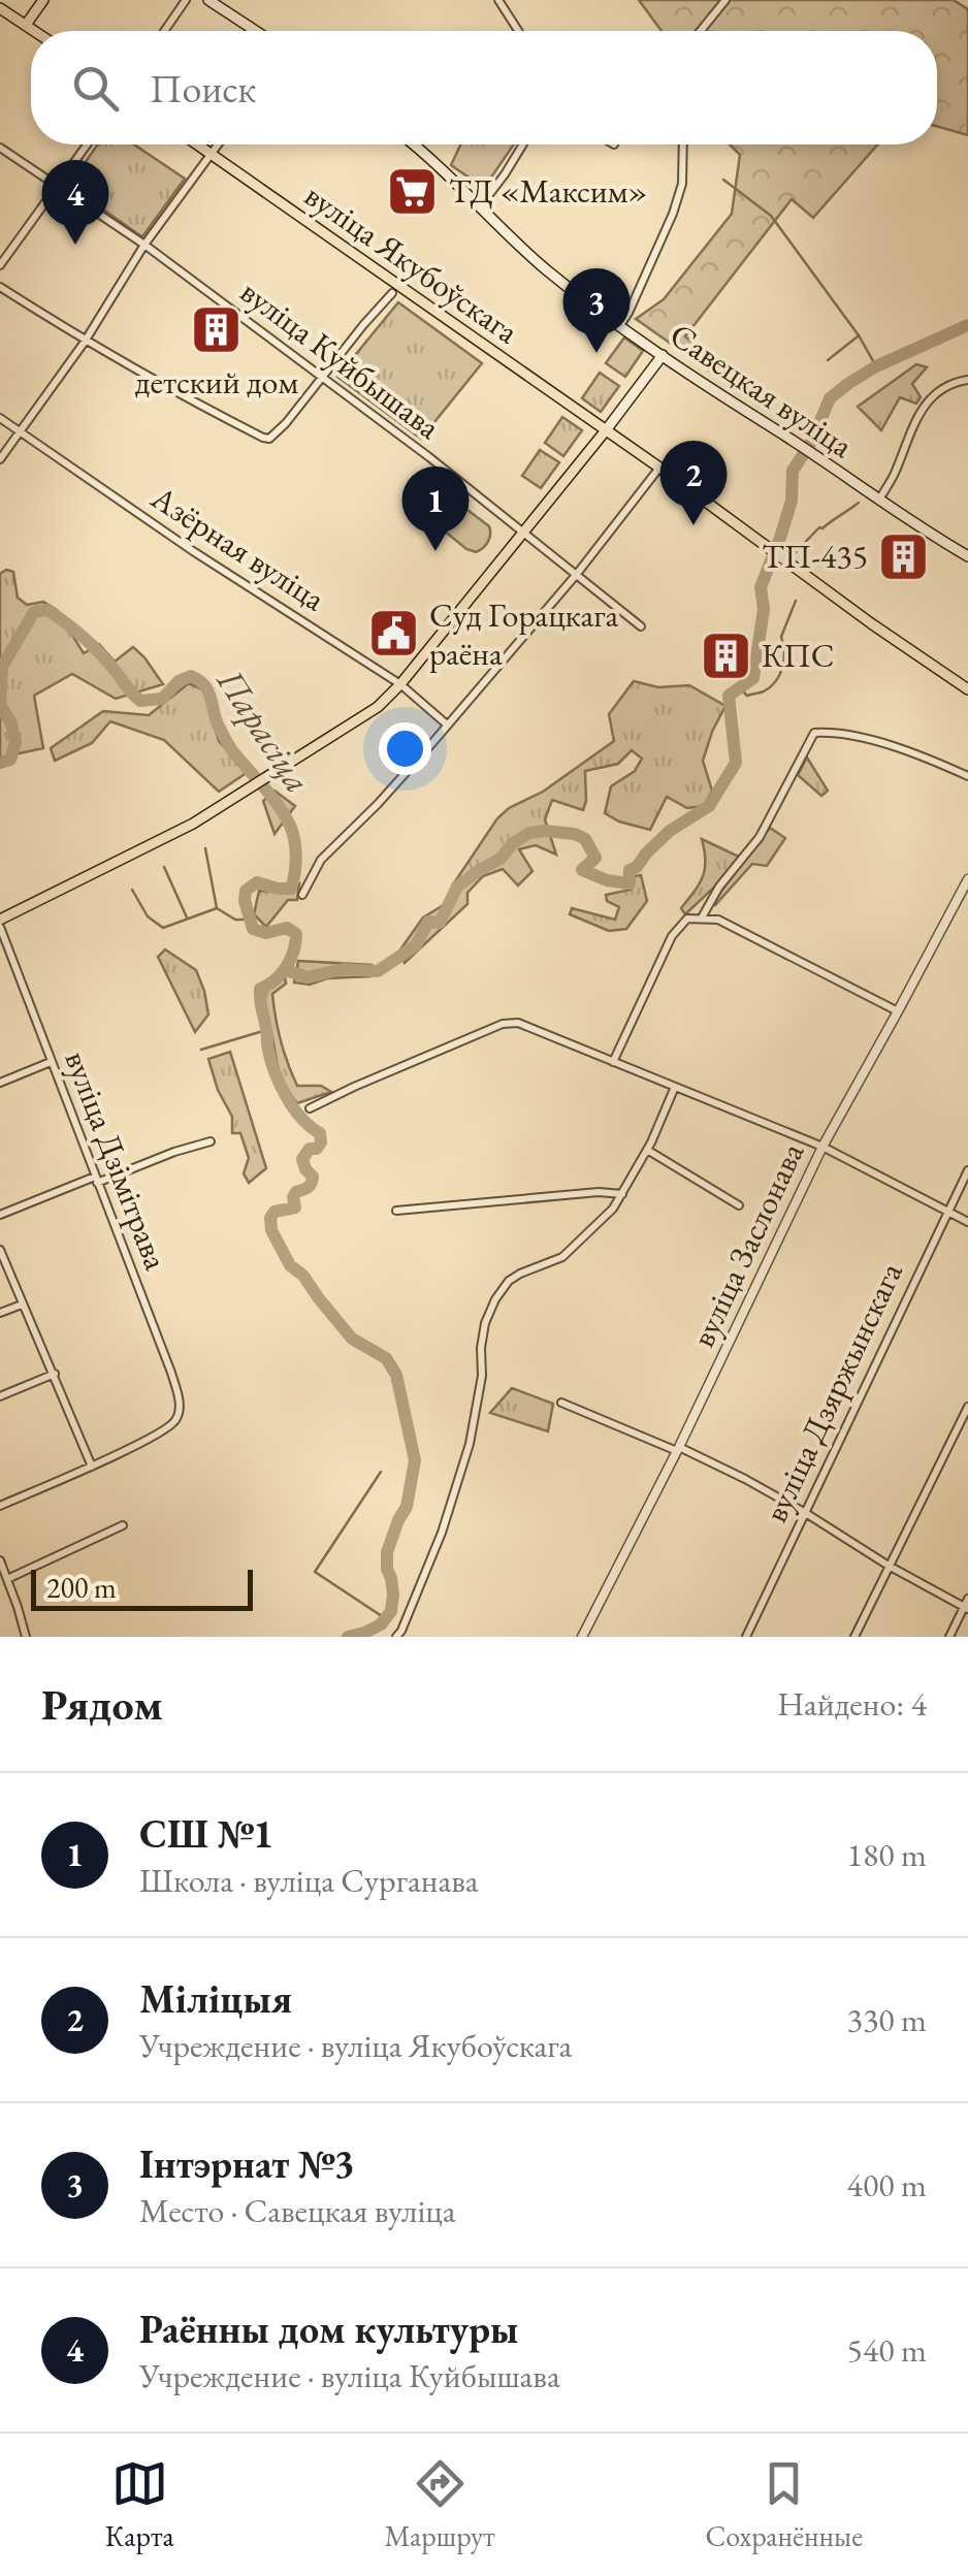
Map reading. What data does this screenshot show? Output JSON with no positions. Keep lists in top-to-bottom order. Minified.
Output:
{"streets":{"main road":["вуліца Якубоўскага","Савецкая вуліца"],"street":["вуліца Куйбышава","Азёрная вуліца","вуліца Дзімітрава","вуліца Заслонава","вуліца Дзяржынскага"]},"water":["Парасіца"],"places":{"supermarket":["ТД «Максим»"],"building":["детский дом","ТП-435","КПС"],"public building":["Суд Горацкага раёна"]},"scale_bar":"200 m","page":{"search":"Поиск","pins":["4","3","2","1"],"scale":"200 m","heading":["Рядом","Найдено: 4"],"list":[{"mark":"1","name":"СШ №1","note":"Школа · вуліца Сурганава","value":"180 m"},{"mark":"2","name":"Міліцыя","note":"Учреждение · вуліца Якубоўскага","value":"330 m"},{"mark":"3","name":"Інтэрнат №3","note":"Место · Савецкая вуліца","value":"400 m"},{"mark":"4","name":"Раённы дом культуры","note":"Учреждение · вуліца Куйбышава","value":"540 m"}],"nav":["Карта","Маршрут","Сохранённые"]}}
